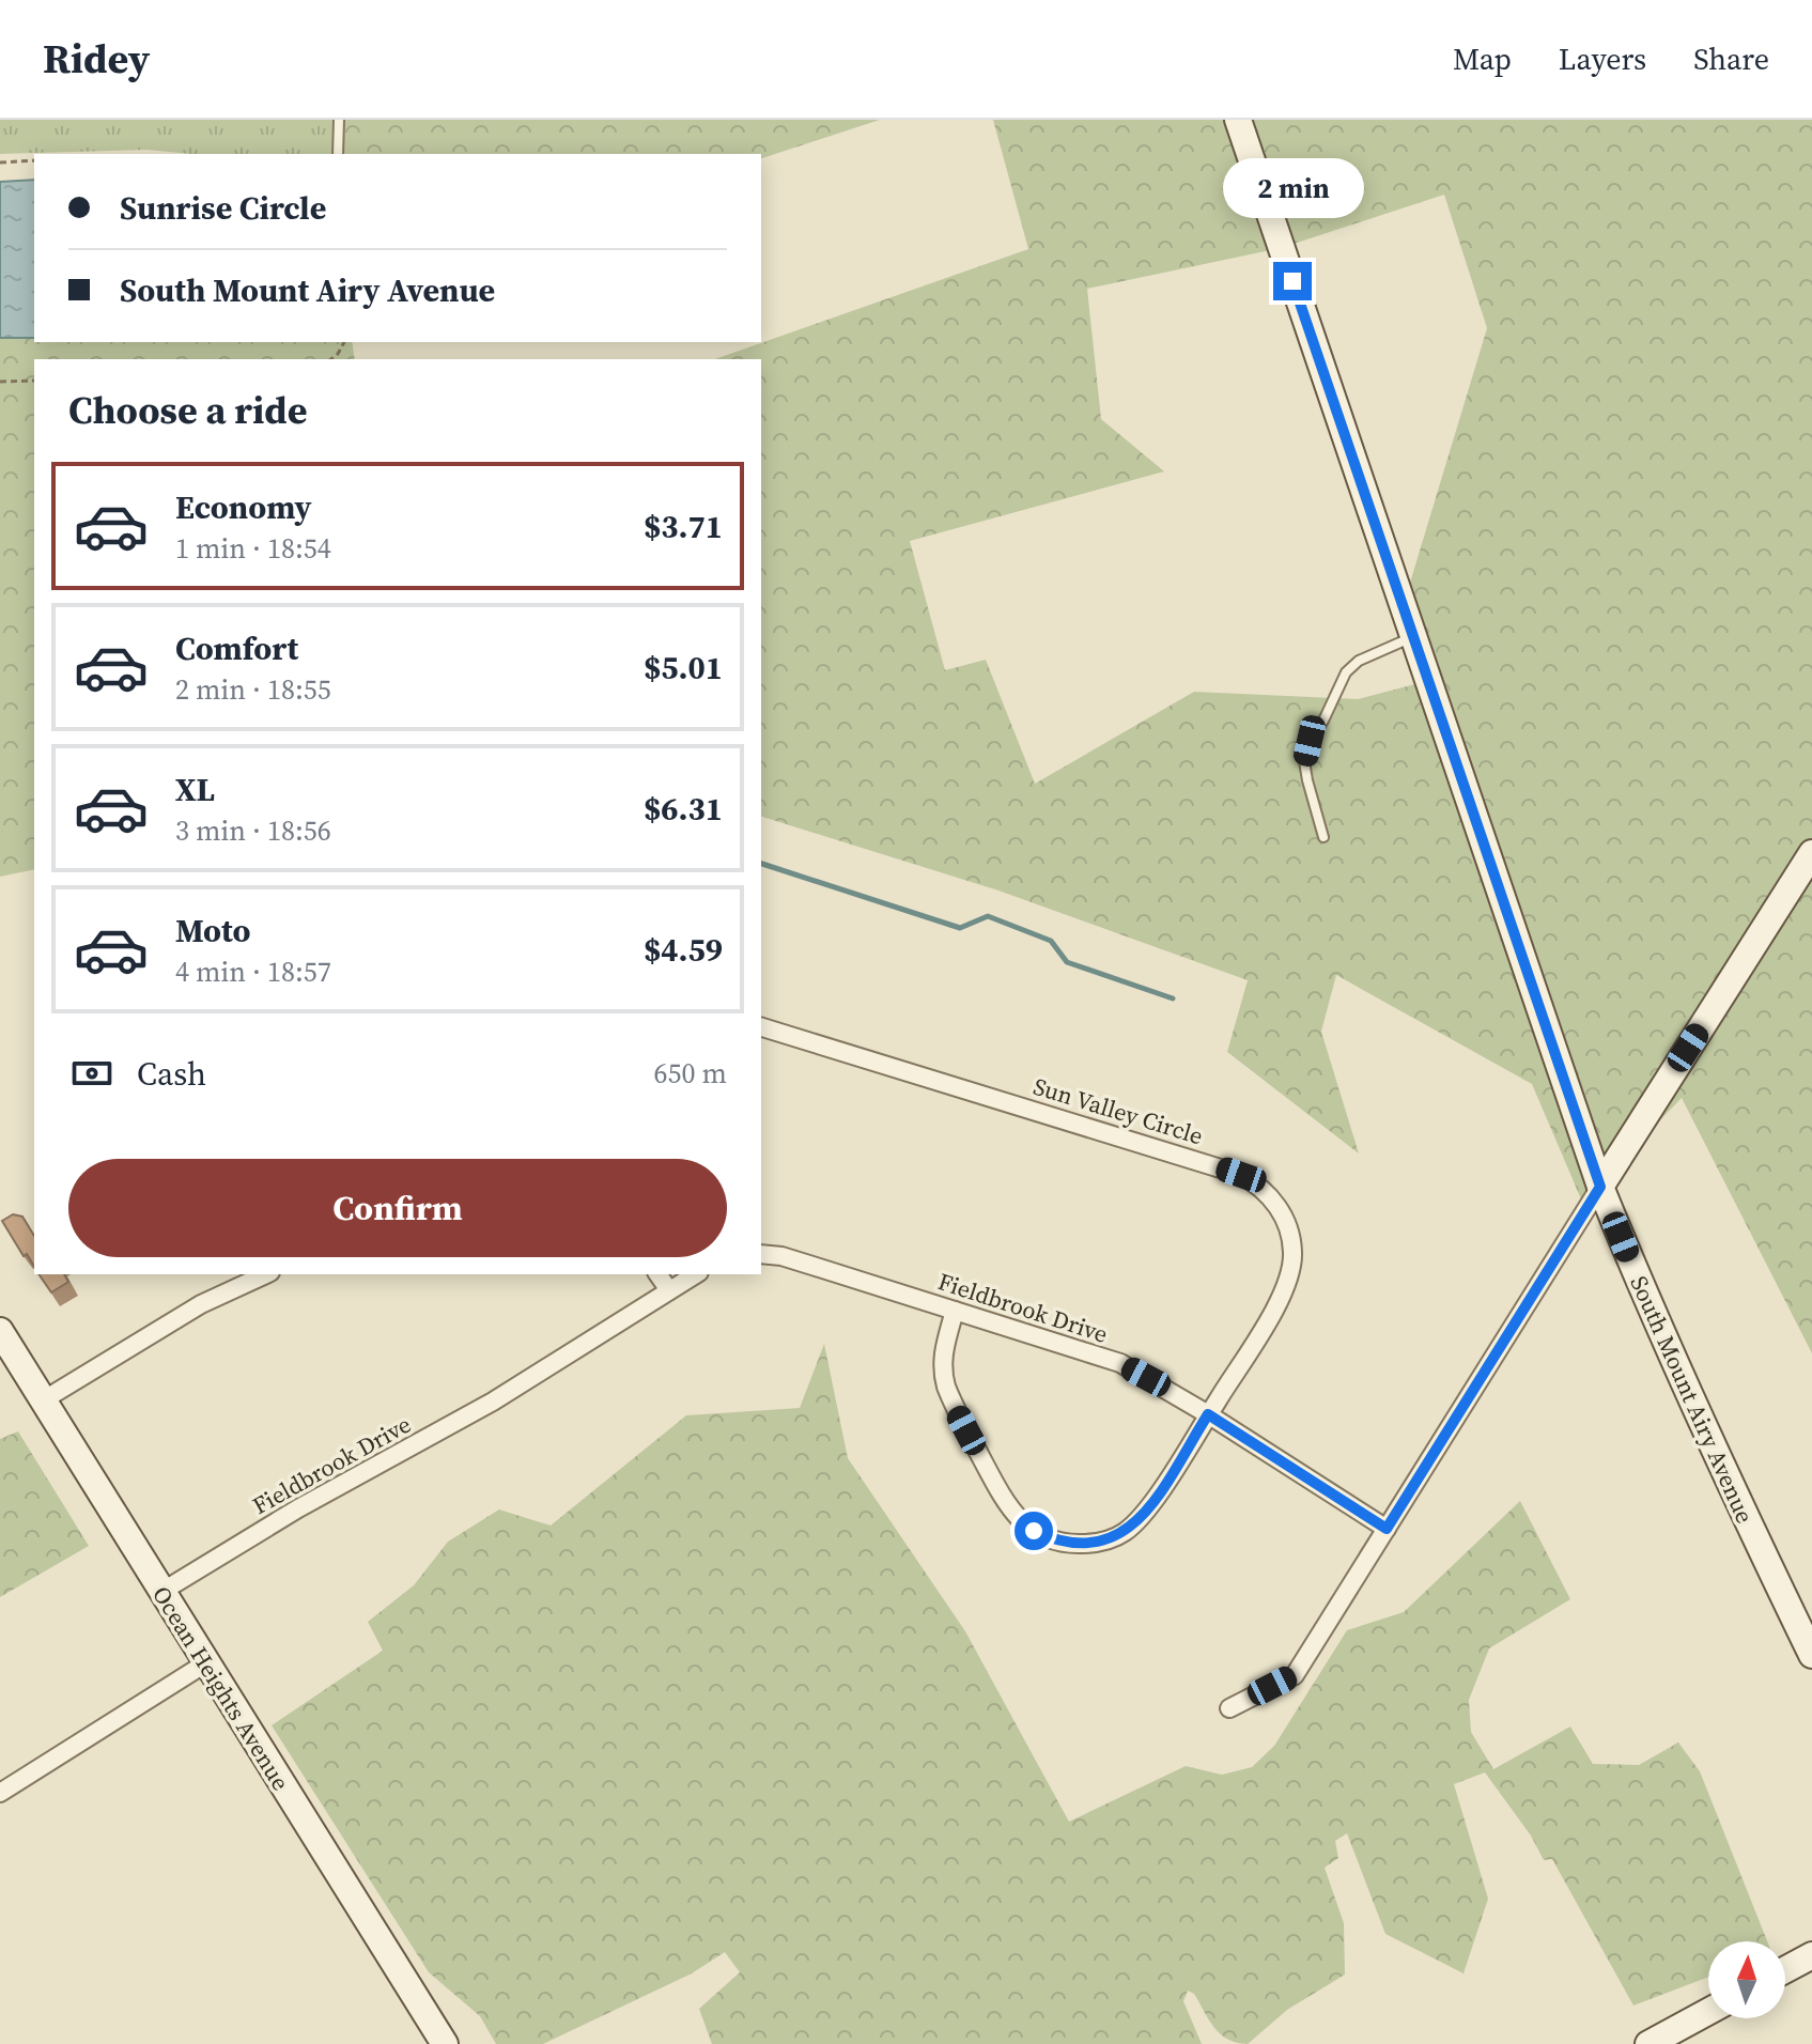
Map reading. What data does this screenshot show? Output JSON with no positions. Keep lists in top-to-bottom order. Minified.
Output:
{"streets":{"street":["Sun Valley Circle","Fieldbrook Drive","South Mount Airy Avenue","Ocean Heights Avenue"]},"crossings":[["Sun Valley Circle","Fieldbrook Drive"],["Fieldbrook Drive","Ocean Heights Avenue"]],"north":"top","page":{"header":"Ridey","nav":["Map","Layers","Share"],"banner":["Sunrise Circle","South Mount Airy Avenue"],"bubble":"2 min","heading":"Choose a ride","list":[{"name":"Economy","note":"1 min · 18:54","value":"$3.71"},{"name":"Comfort","note":"2 min · 18:55","value":"$5.01"},{"name":"XL","note":"3 min · 18:56","value":"$6.31"},{"name":"Moto","note":"4 min · 18:57","value":"$4.59"}],"pay":["Cash","650 m"],"buttons":"Confirm"}}
